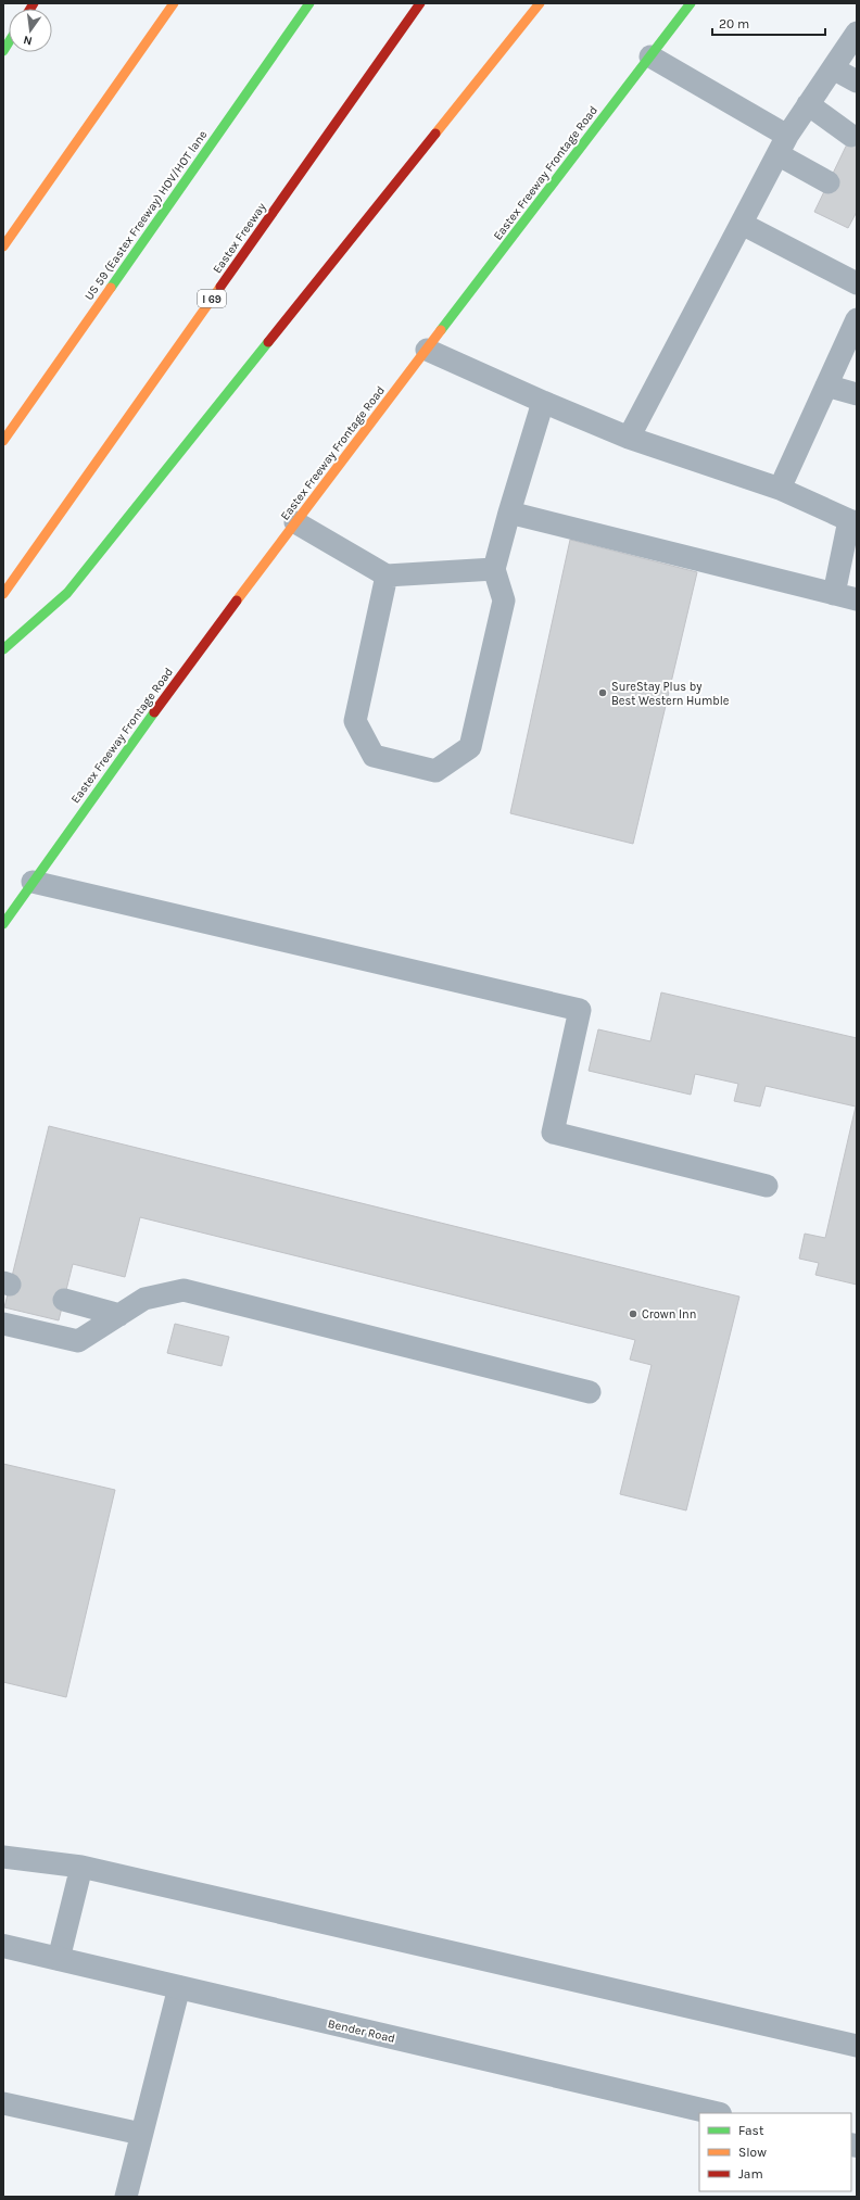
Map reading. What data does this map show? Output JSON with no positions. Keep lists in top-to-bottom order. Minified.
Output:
{"streets":{"main road":["Eastex Freeway Frontage Road","US 59 (Eastex Freeway) HOV/HOT lane","Eastex Freeway","I 69"],"street":["Bender Road"]},"places":["SureStay Plus by Best Western Humble","Crown Inn"],"legend":["Fast","Slow","Jam"],"scale_bar":"20 m","north":"bottom"}
